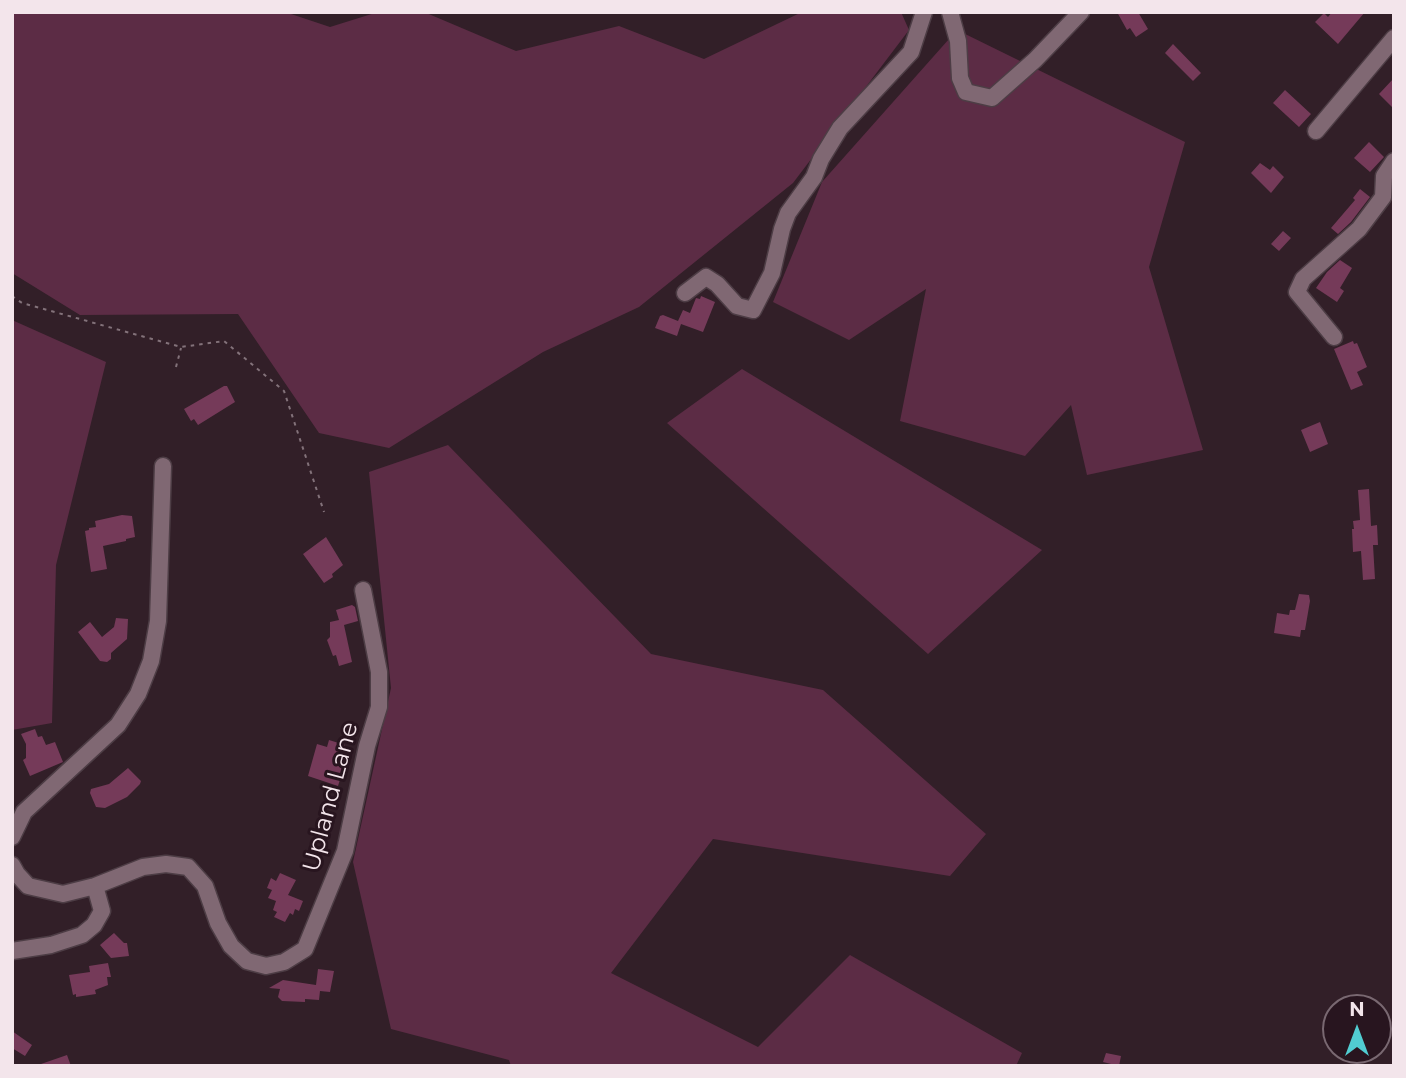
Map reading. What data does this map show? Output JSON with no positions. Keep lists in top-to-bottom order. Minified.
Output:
{"streets":{"street":["Upland Lane"]},"north":"top"}
